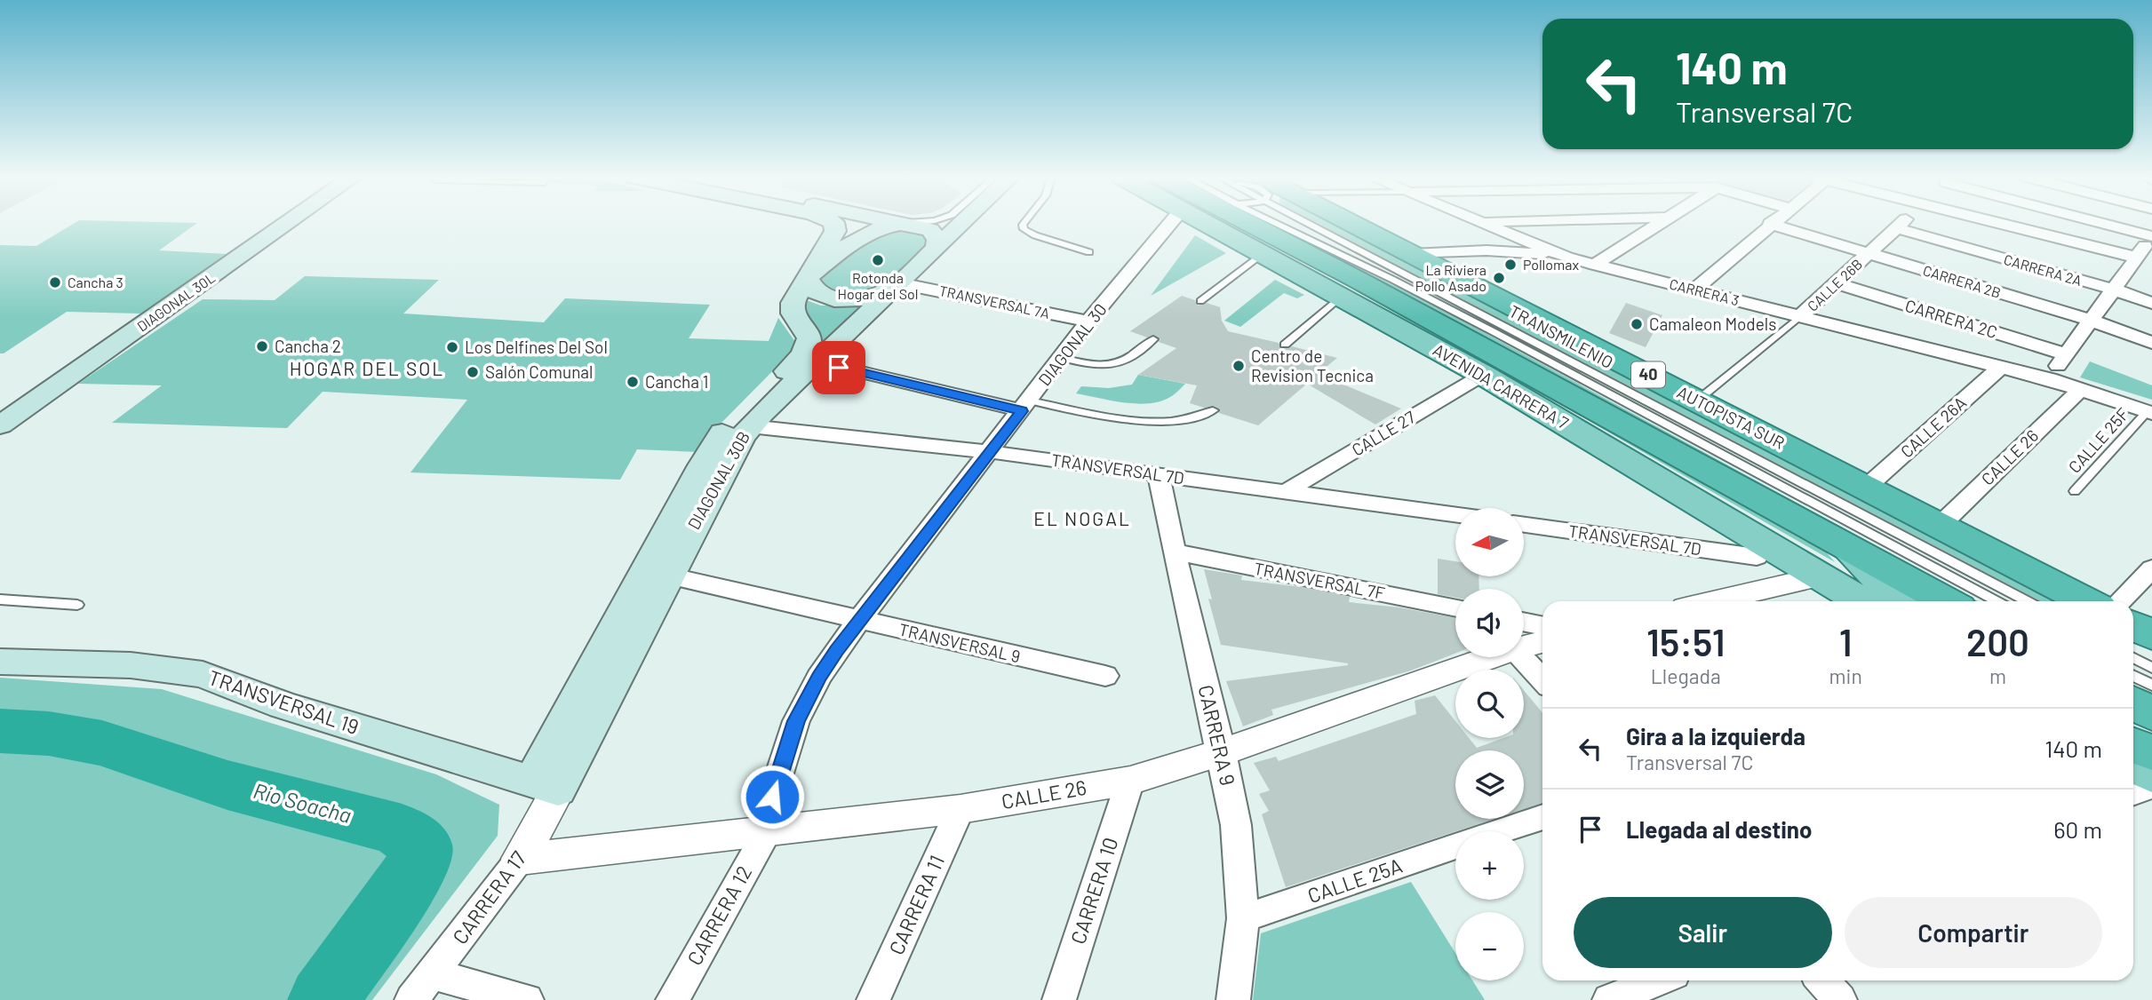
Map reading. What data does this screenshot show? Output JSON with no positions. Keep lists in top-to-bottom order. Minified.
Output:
{"streets":{"highway":["40","AUTOPISTA SUR"],"main road":["DIAGONAL 30L","AVENIDA CARRERA 7","DIAGONAL 30B","TRANSVERSAL 19"],"street":["CARRERA 2A","CARRERA 2B","CALLE 26B","CARRERA 3","TRANSVERSAL 7A","CARRERA 2C","DIAGONAL 30","CALLE 26A","CALLE 27","CALLE 26","TRANSVERSAL 7D","TRANSVERSAL 7F","TRANSVERSAL 9","CARRERA 9","CALLE 25A","CARRERA 10","CARRERA 17","CARRERA 11","CARRERA 12"],"lane":["TRANSMILENIO","CALLE 25F"]},"crossings":[["CARRERA 2A","CALLE 26B"],["CARRERA 2B","CALLE 26B"],["CALLE 26B","CARRERA 3"],["CALLE 26B","CARRERA 2C"],["CARRERA 3","CALLE 26A"],["CARRERA 3","CALLE 25F"],["CARRERA 3","CALLE 26"],["TRANSVERSAL 7A","DIAGONAL 30"],["TRANSVERSAL 7A","DIAGONAL 30B"],["DIAGONAL 30","CALLE 26"],["DIAGONAL 30","TRANSVERSAL 7D"],["DIAGONAL 30","TRANSVERSAL 9"],["DIAGONAL 30","CARRERA 12"],["AVENIDA CARRERA 7","CALLE 27"],["AUTOPISTA SUR","CALLE 26A"],["AUTOPISTA SUR","CALLE 26"],["CALLE 27","TRANSVERSAL 7D"],["CALLE 26","CARRERA 9"],["CALLE 26","CARRERA 10"],["CALLE 26","CARRERA 17"],["CALLE 26","CARRERA 11"],["CALLE 26","CARRERA 12"],["TRANSVERSAL 7D","DIAGONAL 30B"],["TRANSVERSAL 7D","CARRERA 9"],["DIAGONAL 30B","TRANSVERSAL 9"],["DIAGONAL 30B","TRANSVERSAL 19"],["DIAGONAL 30B","CARRERA 17"],["TRANSVERSAL 7F","CARRERA 9"],["TRANSVERSAL 19","CARRERA 17"],["CARRERA 9","CALLE 25A"]],"districts":["HOGAR DEL SOL","EL NOGAL"],"water":["Río Soacha"],"places":["Rotonda Hogar del Sol","Pollomax","La Riviera Pollo Asado","Cancha 3","Camaleon Models","Cancha 2","Los Delfines Del Sol","Centro de Revision Tecnica","Salón Comunal","Cancha 1"],"north":"left","page":{"turn":["140 m","Transversal 7C"],"map_buttons":["+","−"],"eta":["15:51","Llegada","1","min","200","m"],"list":[{"name":"Gira a la izquierda","note":"Transversal 7C","value":"140 m"},{"name":"Llegada al destino","value":"60 m"}],"buttons":["Salir","Compartir"]}}
